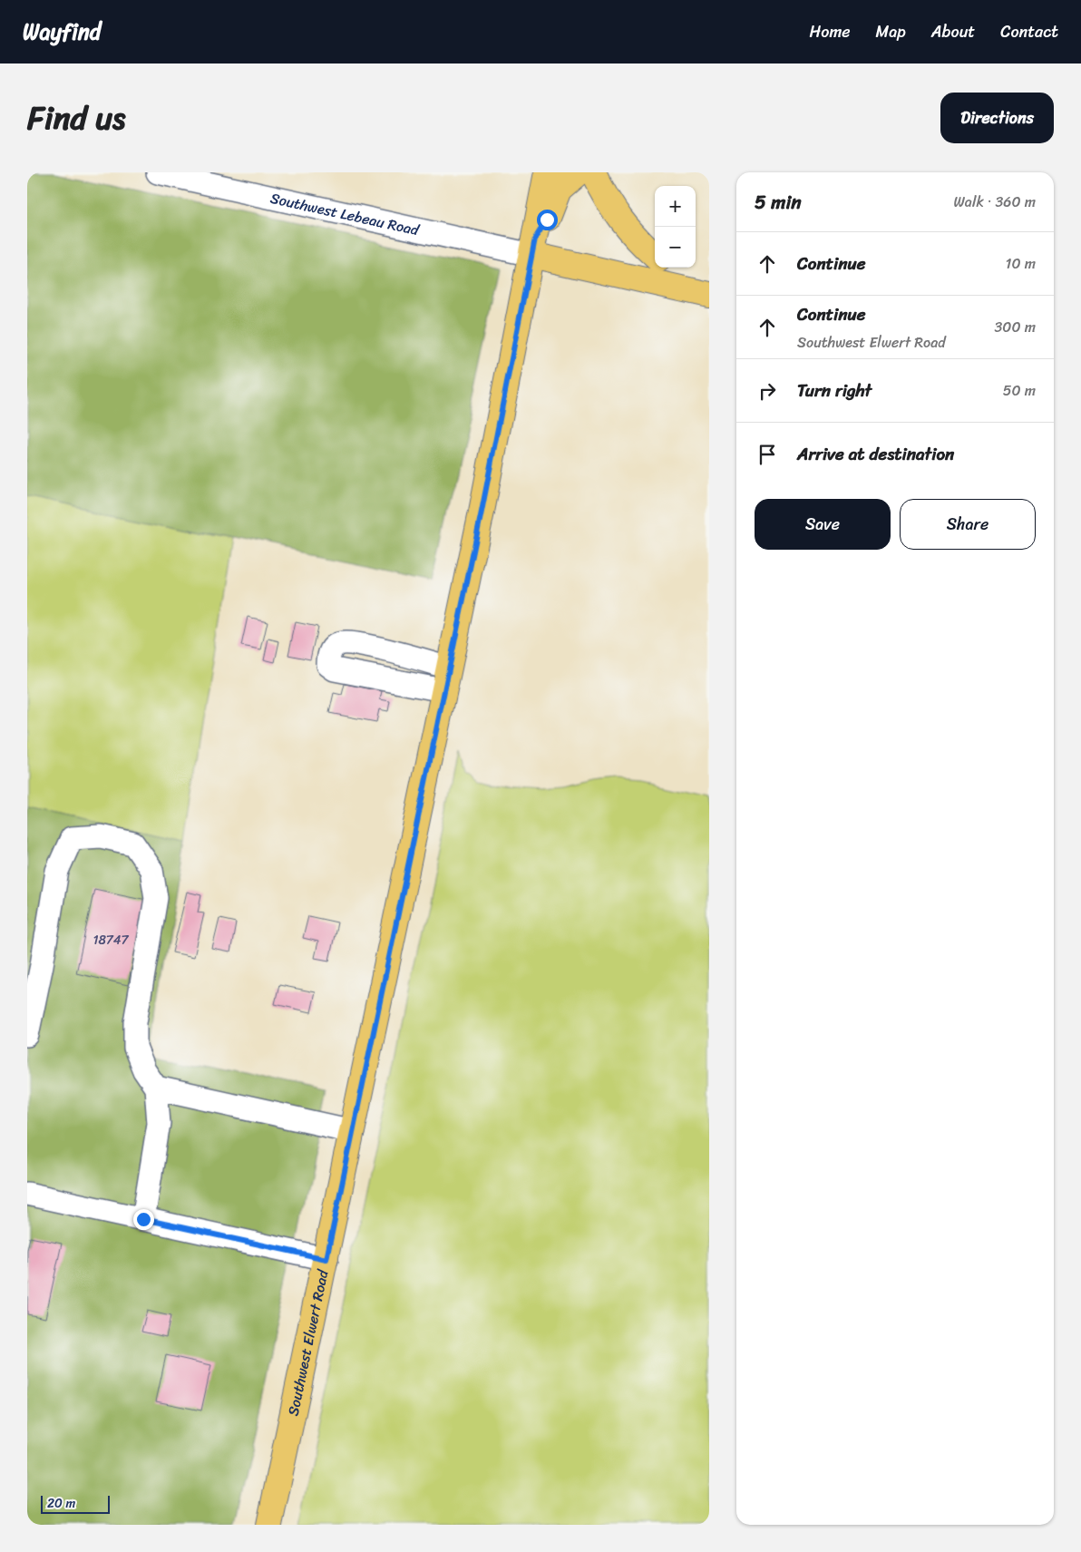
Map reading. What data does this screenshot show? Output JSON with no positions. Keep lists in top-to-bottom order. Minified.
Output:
{"streets":{"main road":["Southwest Elwert Road"],"street":["Southwest Lebeau Road"]},"crossings":[["Southwest Lebeau Road","Southwest Elwert Road"]],"house_numbers":["18747"],"scale_bar":"20 m","page":{"header":"Wayfind","nav":["Home","Map","About","Contact"],"title":"Find us","buttons":["Directions",["Save","Share"]],"heading":["5 min","Walk · 360 m"],"map_buttons":["+","−"],"list":[["Continue","10 m"],["Continue","Southwest Elwert Road","300 m"],["Turn right","50 m"],"Arrive at destination"],"scale":"20 m"}}
